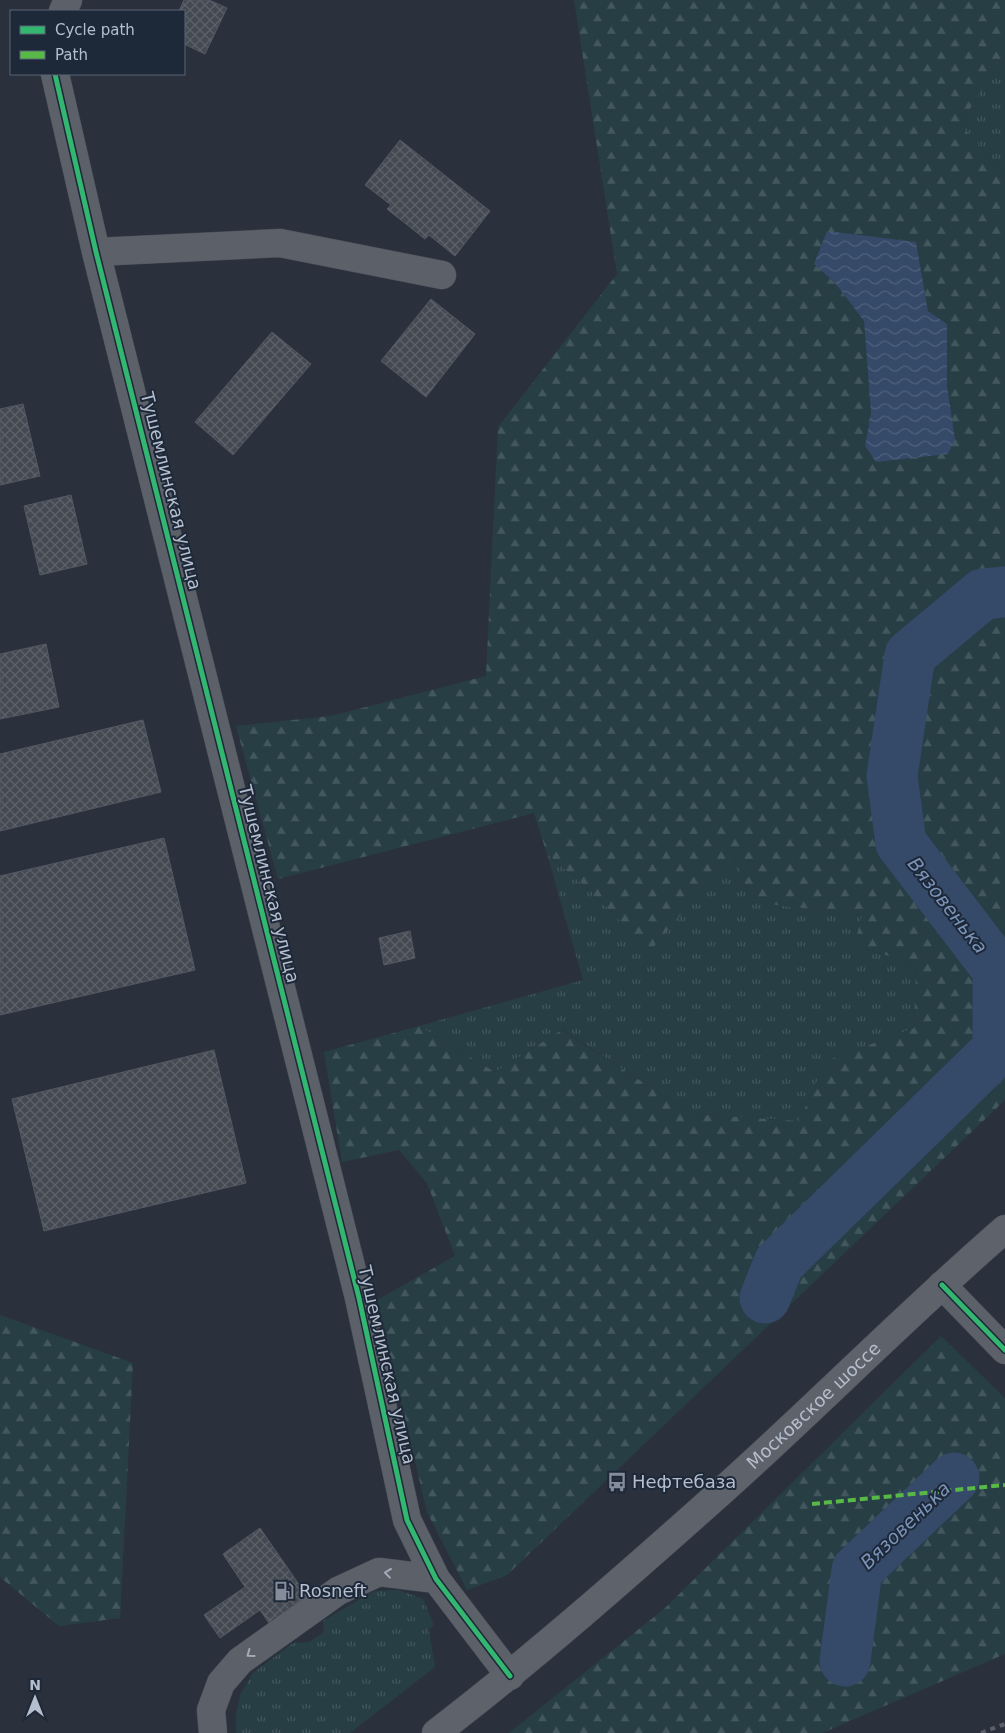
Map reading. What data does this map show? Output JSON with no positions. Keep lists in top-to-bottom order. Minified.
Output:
{"streets":{"main road":["Московское шоссе"],"street":["Тушемлинская улица"]},"crossings":[["Тушемлинская улица","Московское шоссе"]],"water":["Вязовенька"],"places":{"bus stop":["Нефтебаза"],"fuel station":["Rosneft"]},"legend":["Cycle path","Path"],"north":"top"}
